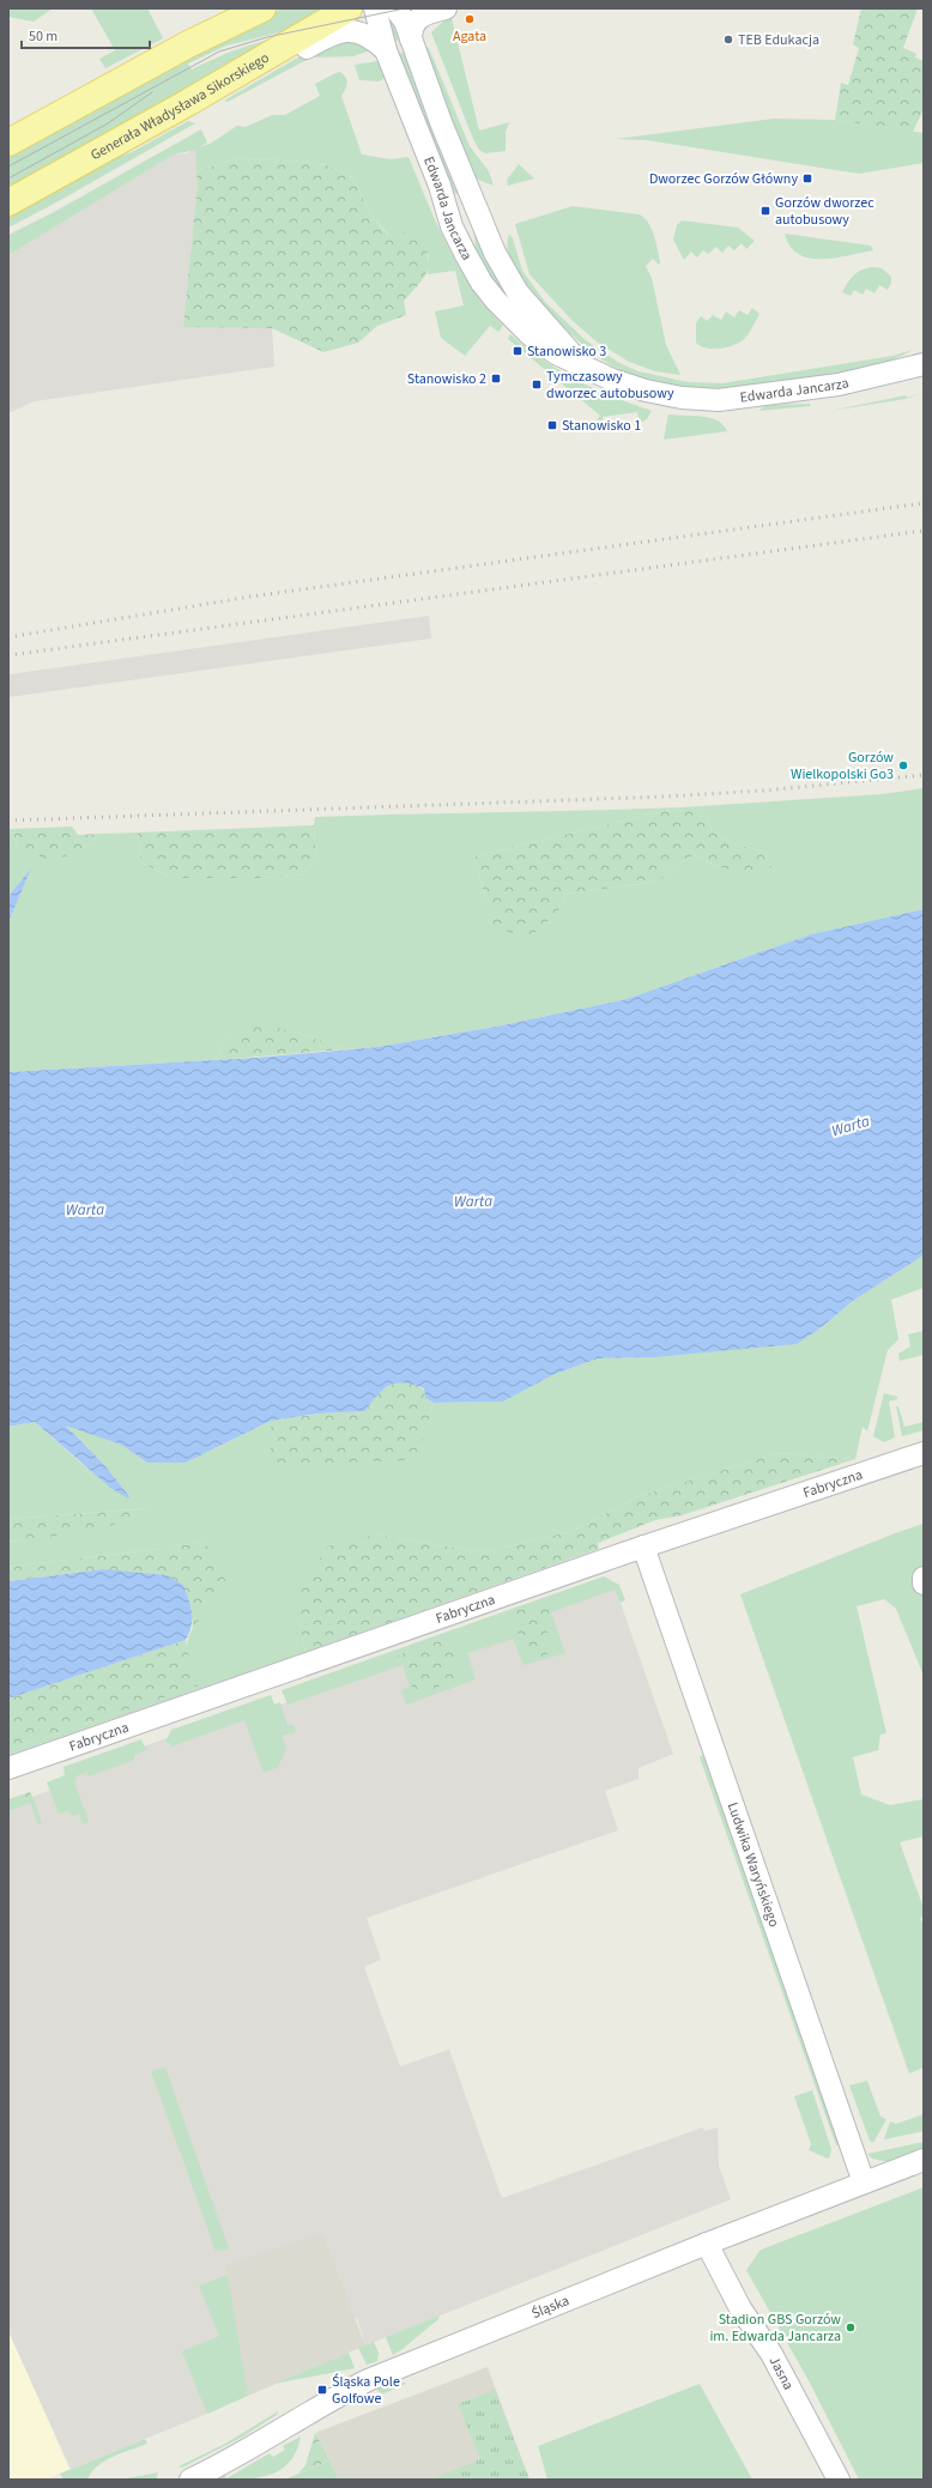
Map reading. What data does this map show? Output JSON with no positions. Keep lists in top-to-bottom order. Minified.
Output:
{"streets":{"main road":["Generała Władysława Sikorskiego"],"street":["Edwarda Jancarza","Fabryczna","Ludwika Waryńskiego","Śląska","Jasna"]},"crossings":[["Fabryczna","Ludwika Waryńskiego"],["Ludwika Waryńskiego","Śląska"],["Śląska","Jasna"]],"water":["Warta"],"places":{"other":["Agata","TEB Edukacja","Gorzów Wielkopolski Go3","Stadion GBS Gorzów im. Edwarda Jancarza"],"transit":["Dworzec Gorzów Główny","Gorzów dworzec autobusowy","Stanowisko 3","Stanowisko 2","Tymczasowy dworzec autobusowy","Stanowisko 1","Śląska Pole Golfowe"]},"scale_bar":"50 m"}
